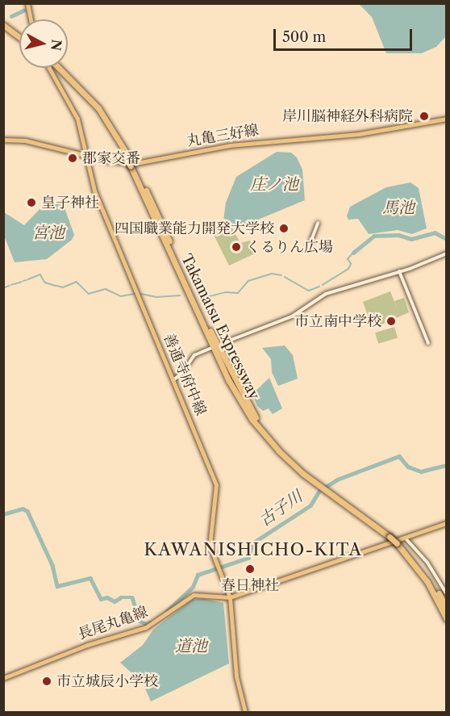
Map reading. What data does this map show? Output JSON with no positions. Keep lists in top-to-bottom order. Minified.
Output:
{"streets":{"highway":["Takamatsu Expressway"],"main road":["丸亀三好線","善通寺府中線","長尾丸亀線"]},"crossings":[["丸亀三好線","善通寺府中線"],["善通寺府中線","長尾丸亀線"]],"districts":["KAWANISHICHO-KITA"],"water":["庄ノ池","馬池","宮池","古子川","道池"],"places":["岸川脳神経外科病院","郡家交番","皇子神社","四国職業能力開発大学校","くるりん広場","市立南中学校","春日神社","市立城辰小学校"],"scale_bar":"500 m","north":"right"}
